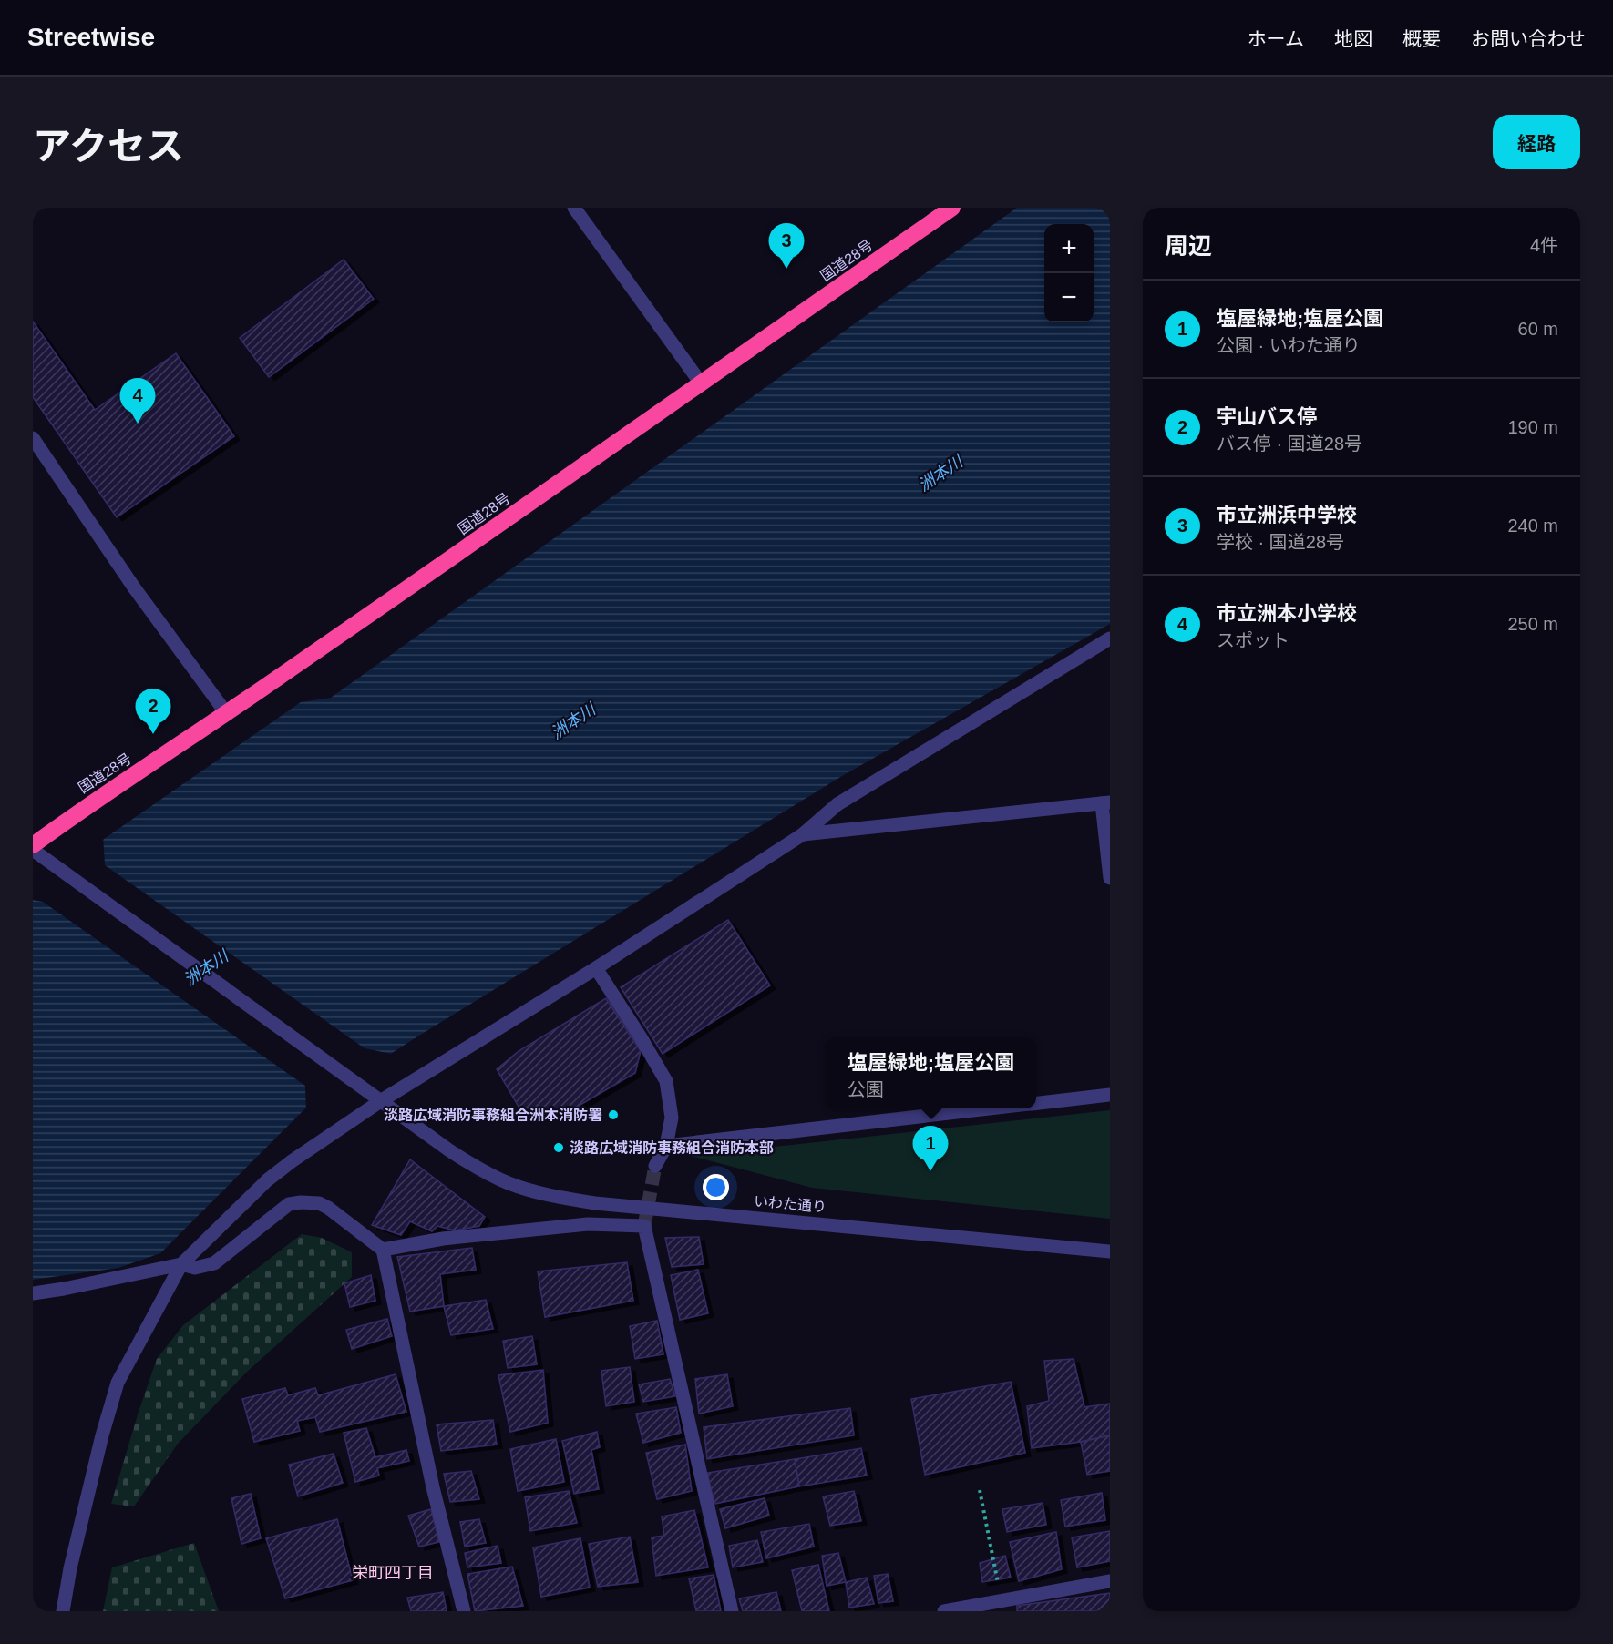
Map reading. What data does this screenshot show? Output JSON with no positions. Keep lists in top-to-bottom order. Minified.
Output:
{"streets":{"highway":["国道28号"],"street":["いわた通り"]},"districts":["栄町四丁目"],"water":["洲本川"],"places":["淡路広域消防事務組合洲本消防署","淡路広域消防事務組合消防本部"],"page":{"header":"Streetwise","nav":["ホーム","地図","概要","お問い合わせ"],"title":"アクセス","buttons":"経路","heading":["周辺","4件"],"pins":["3","4","2","1"],"map_buttons":["+","−"],"list":[{"mark":"1","name":"塩屋緑地;塩屋公園","note":"公園 · いわた通り","value":"60 m"},{"mark":"2","name":"宇山バス停","note":"バス停 · 国道28号","value":"190 m"},{"mark":"3","name":"市立洲浜中学校","note":"学校 · 国道28号","value":"240 m"},{"mark":"4","name":"市立洲本小学校","note":"スポット","value":"250 m"}],"popup":["塩屋緑地;塩屋公園","公園"]}}
